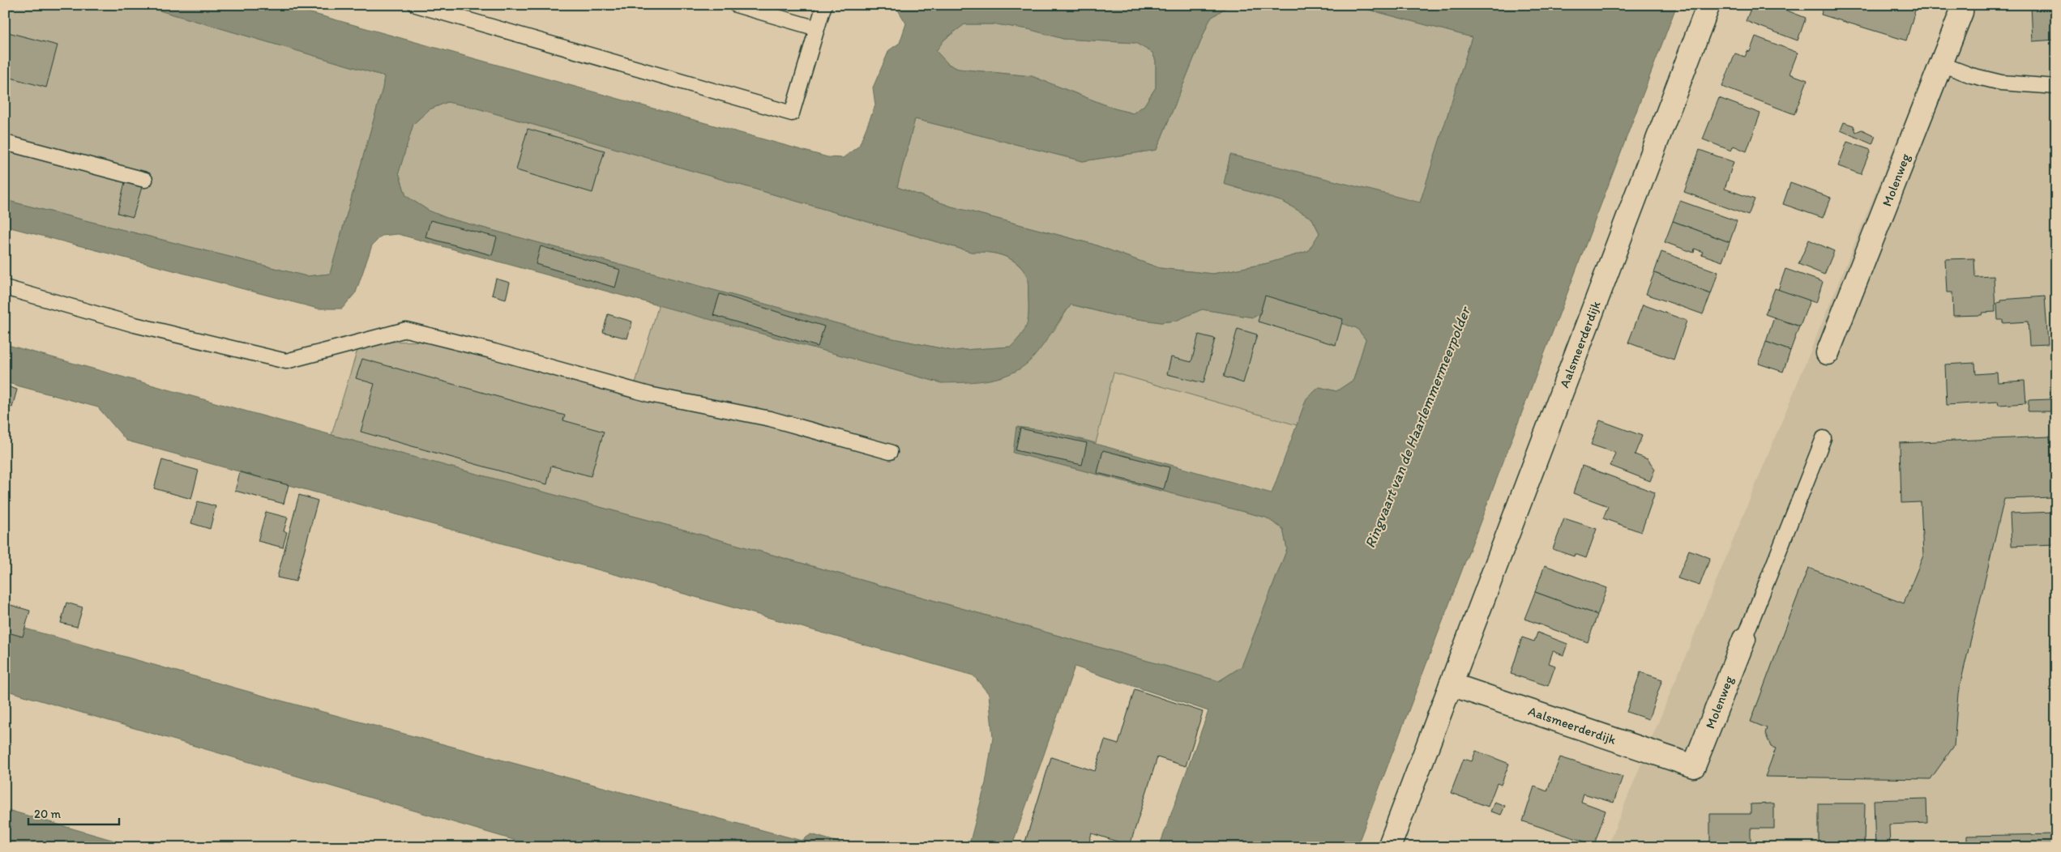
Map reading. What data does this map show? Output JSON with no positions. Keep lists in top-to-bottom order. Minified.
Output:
{"streets":{"street":["Molenweg","Aalsmeerderdijk"]},"crossings":[["Molenweg","Aalsmeerderdijk"]],"water":["Ringvaart van de Haarlemmermeerpolder"],"scale_bar":"20 m"}
